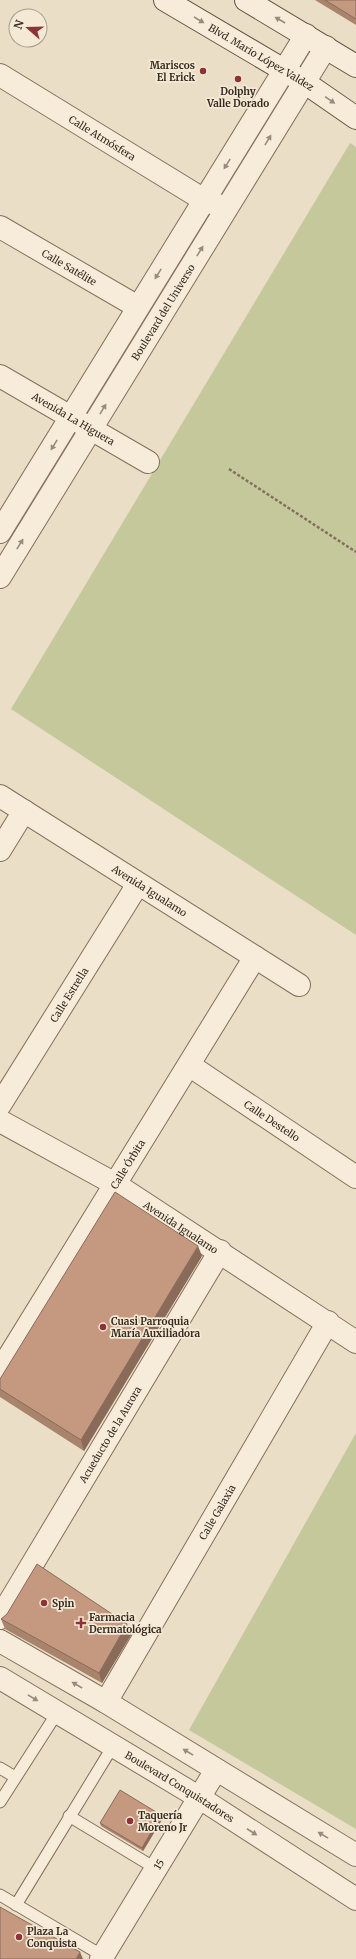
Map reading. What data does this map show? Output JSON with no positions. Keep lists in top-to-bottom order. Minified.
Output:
{"streets":{"street":["Blvd. Mario López Valdez","Calle Atmósfera","Calle Satélite","Boulevard del Universo","Avenida La Higuera","Avenida Igualamo","Calle Estrella","Calle Destello","Calle Órbita","Acueducto de la Aurora","Calle Galaxia","Boulevard Conquistadores","15"]},"crossings":[["Blvd. Mario López Valdez","Boulevard del Universo"],["Calle Atmósfera","Boulevard del Universo"],["Boulevard del Universo","Avenida La Higuera"],["Avenida Igualamo","Calle Estrella"],["Avenida Igualamo","Calle Órbita"],["Avenida Igualamo","Acueducto de la Aurora"],["Avenida Igualamo","Calle Galaxia"],["Calle Destello","Calle Órbita"],["Boulevard Conquistadores","15"]],"places":{"other":["Mariscos El Erick","Dolphy Valle Dorado","Cuasi Parroquia María Auxiliadora","Spin","Taquería Moreno Jr","Plaza La Conquista"],"health":["Farmacia Dermatológica"]},"north":"left"}
